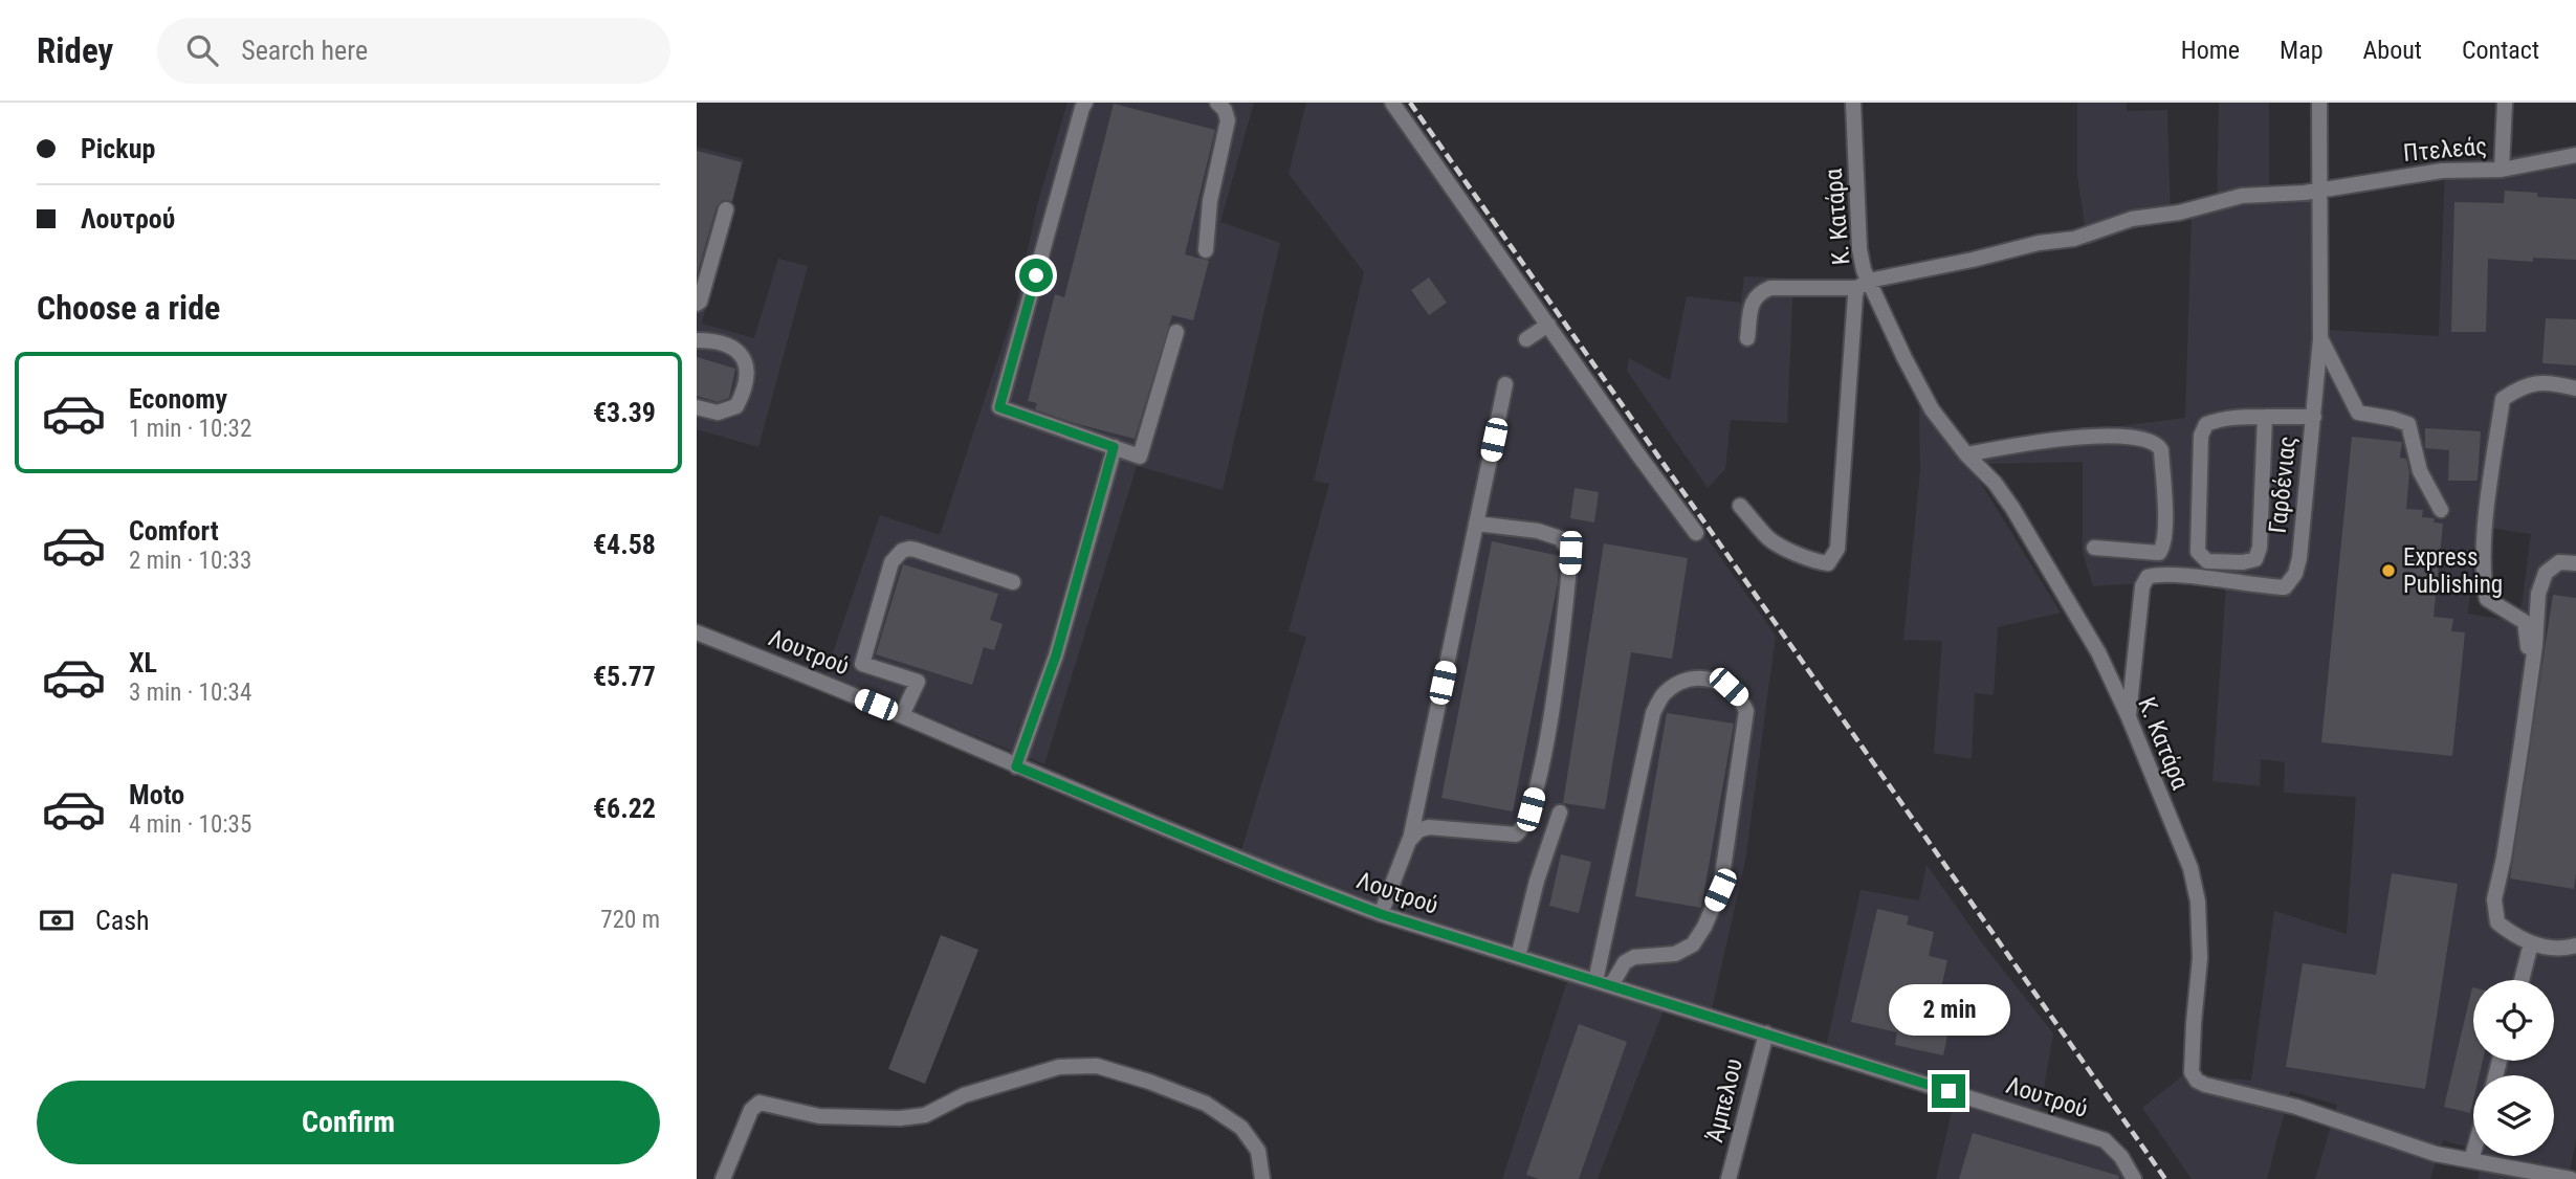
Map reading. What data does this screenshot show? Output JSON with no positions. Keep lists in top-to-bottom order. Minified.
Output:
{"streets":{"street":["Πτελεάς","Κ. Κατάρα","Γαρδένιας","Λουτρού","Άμπελου"]},"crossings":[["Πτελεάς","Κ. Κατάρα"],["Πτελεάς","Γαρδένιας"],["Κ. Κατάρα","Γαρδένιας"],["Λουτρού","Άμπελου"]],"places":["Express Publishing"],"page":{"header":"Ridey","search":"Search here","nav":["Home","Map","About","Contact"],"banner":["Pickup","Λουτρού"],"heading":"Choose a ride","list":[{"name":"Economy","note":"1 min · 10:32","value":"€3.39"},{"name":"Comfort","note":"2 min · 10:33","value":"€4.58"},{"name":"XL","note":"3 min · 10:34","value":"€5.77"},{"name":"Moto","note":"4 min · 10:35","value":"€6.22"}],"pay":["Cash","720 m"],"bubble":"2 min","buttons":"Confirm"}}
